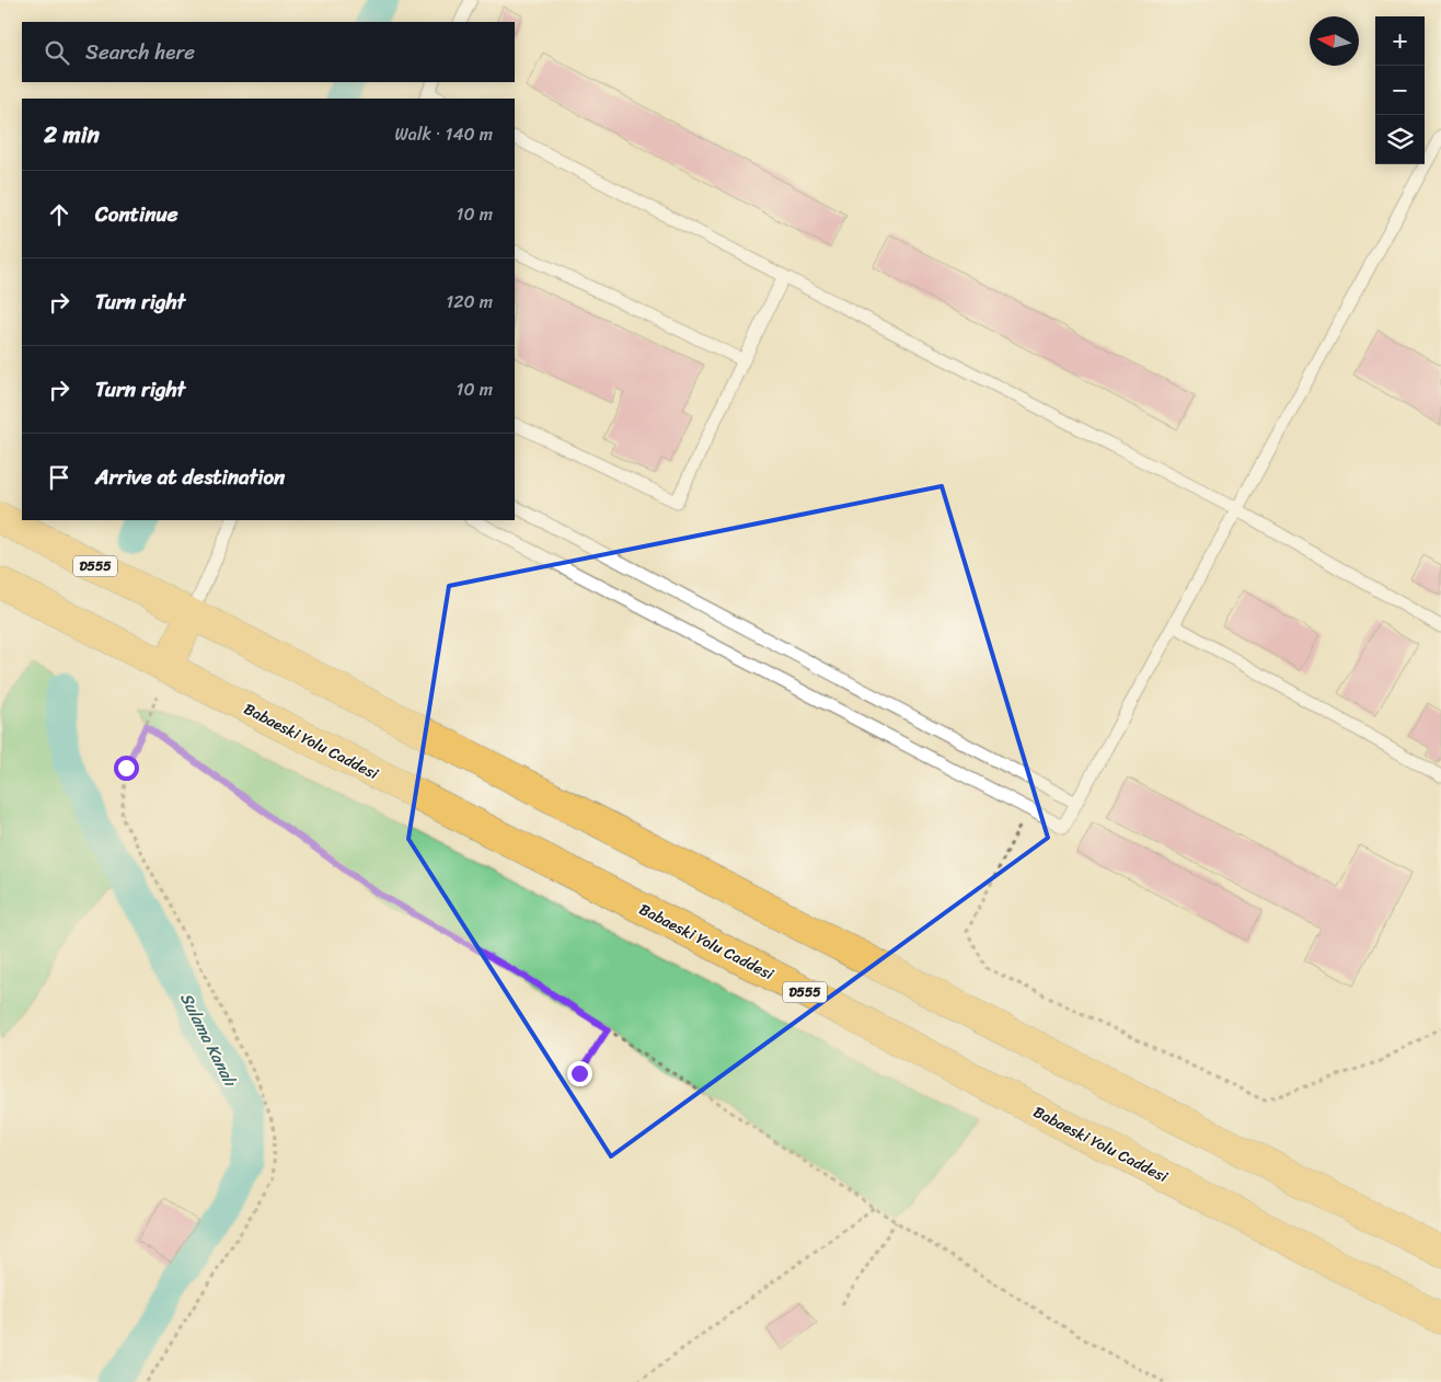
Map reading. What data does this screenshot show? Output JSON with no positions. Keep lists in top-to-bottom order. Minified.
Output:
{"streets":{"highway":["D555","Babaeski Yolu Caddesi"]},"water":["Sulama Kanalı"],"north":"left","page":{"map_buttons":["+","−"],"search":"Search here","heading":["2 min","Walk · 140 m"],"list":[["Continue","10 m"],["Turn right","120 m"],["Turn right","10 m"],"Arrive at destination"]}}
